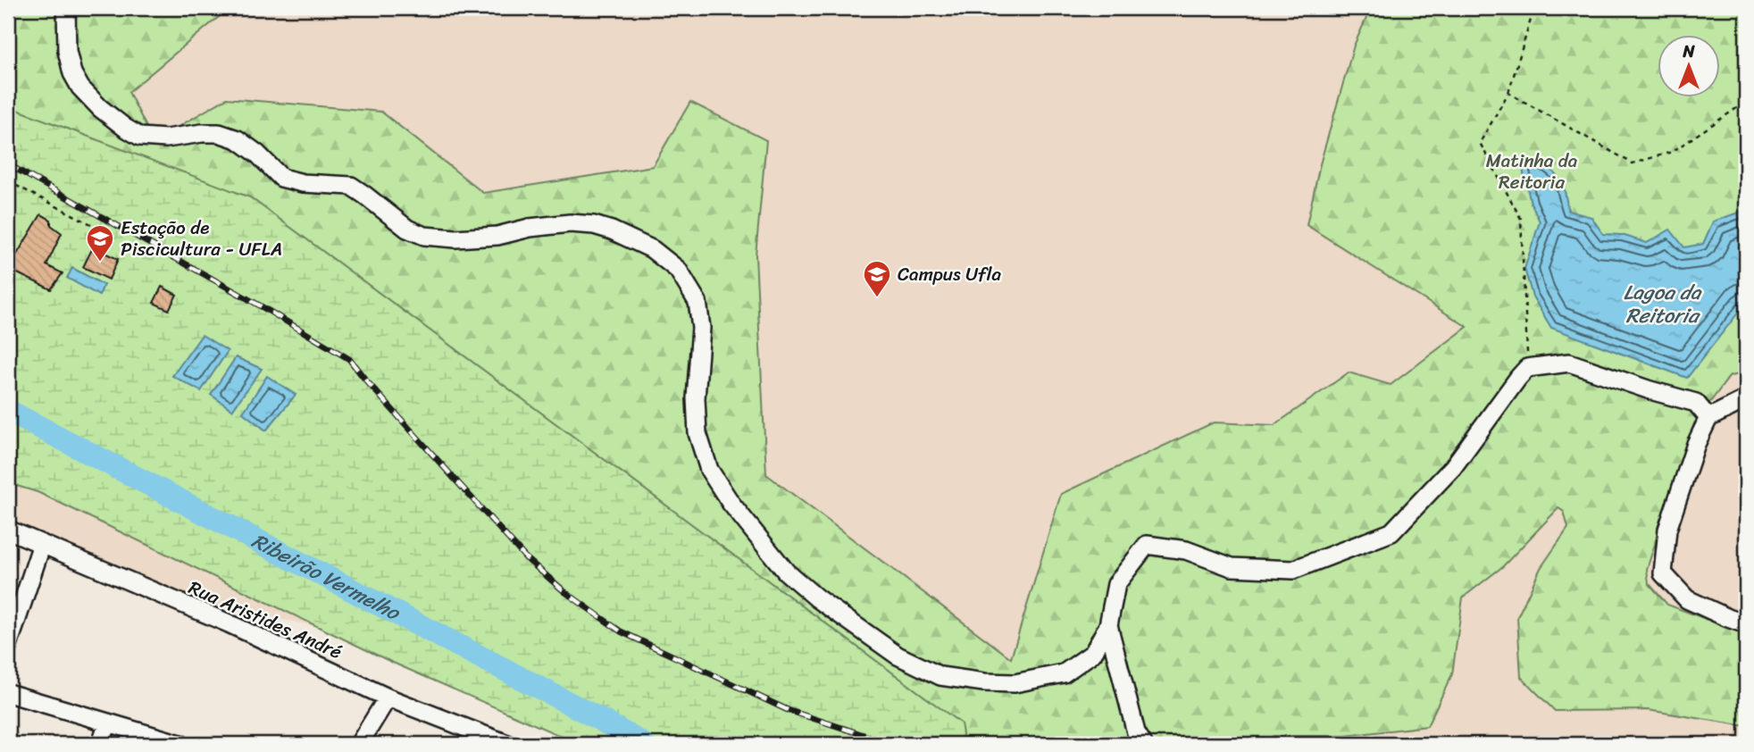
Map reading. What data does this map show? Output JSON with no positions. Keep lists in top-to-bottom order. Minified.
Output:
{"streets":{"street":["Rua Aristides André"]},"water":["Lagoa da Reitoria","Ribeirão Vermelho"],"parks":["Matinha da Reitoria"],"places":{"school or university":["Estação de Piscicultura - UFLA","Campus Ufla"]},"north":"top"}
